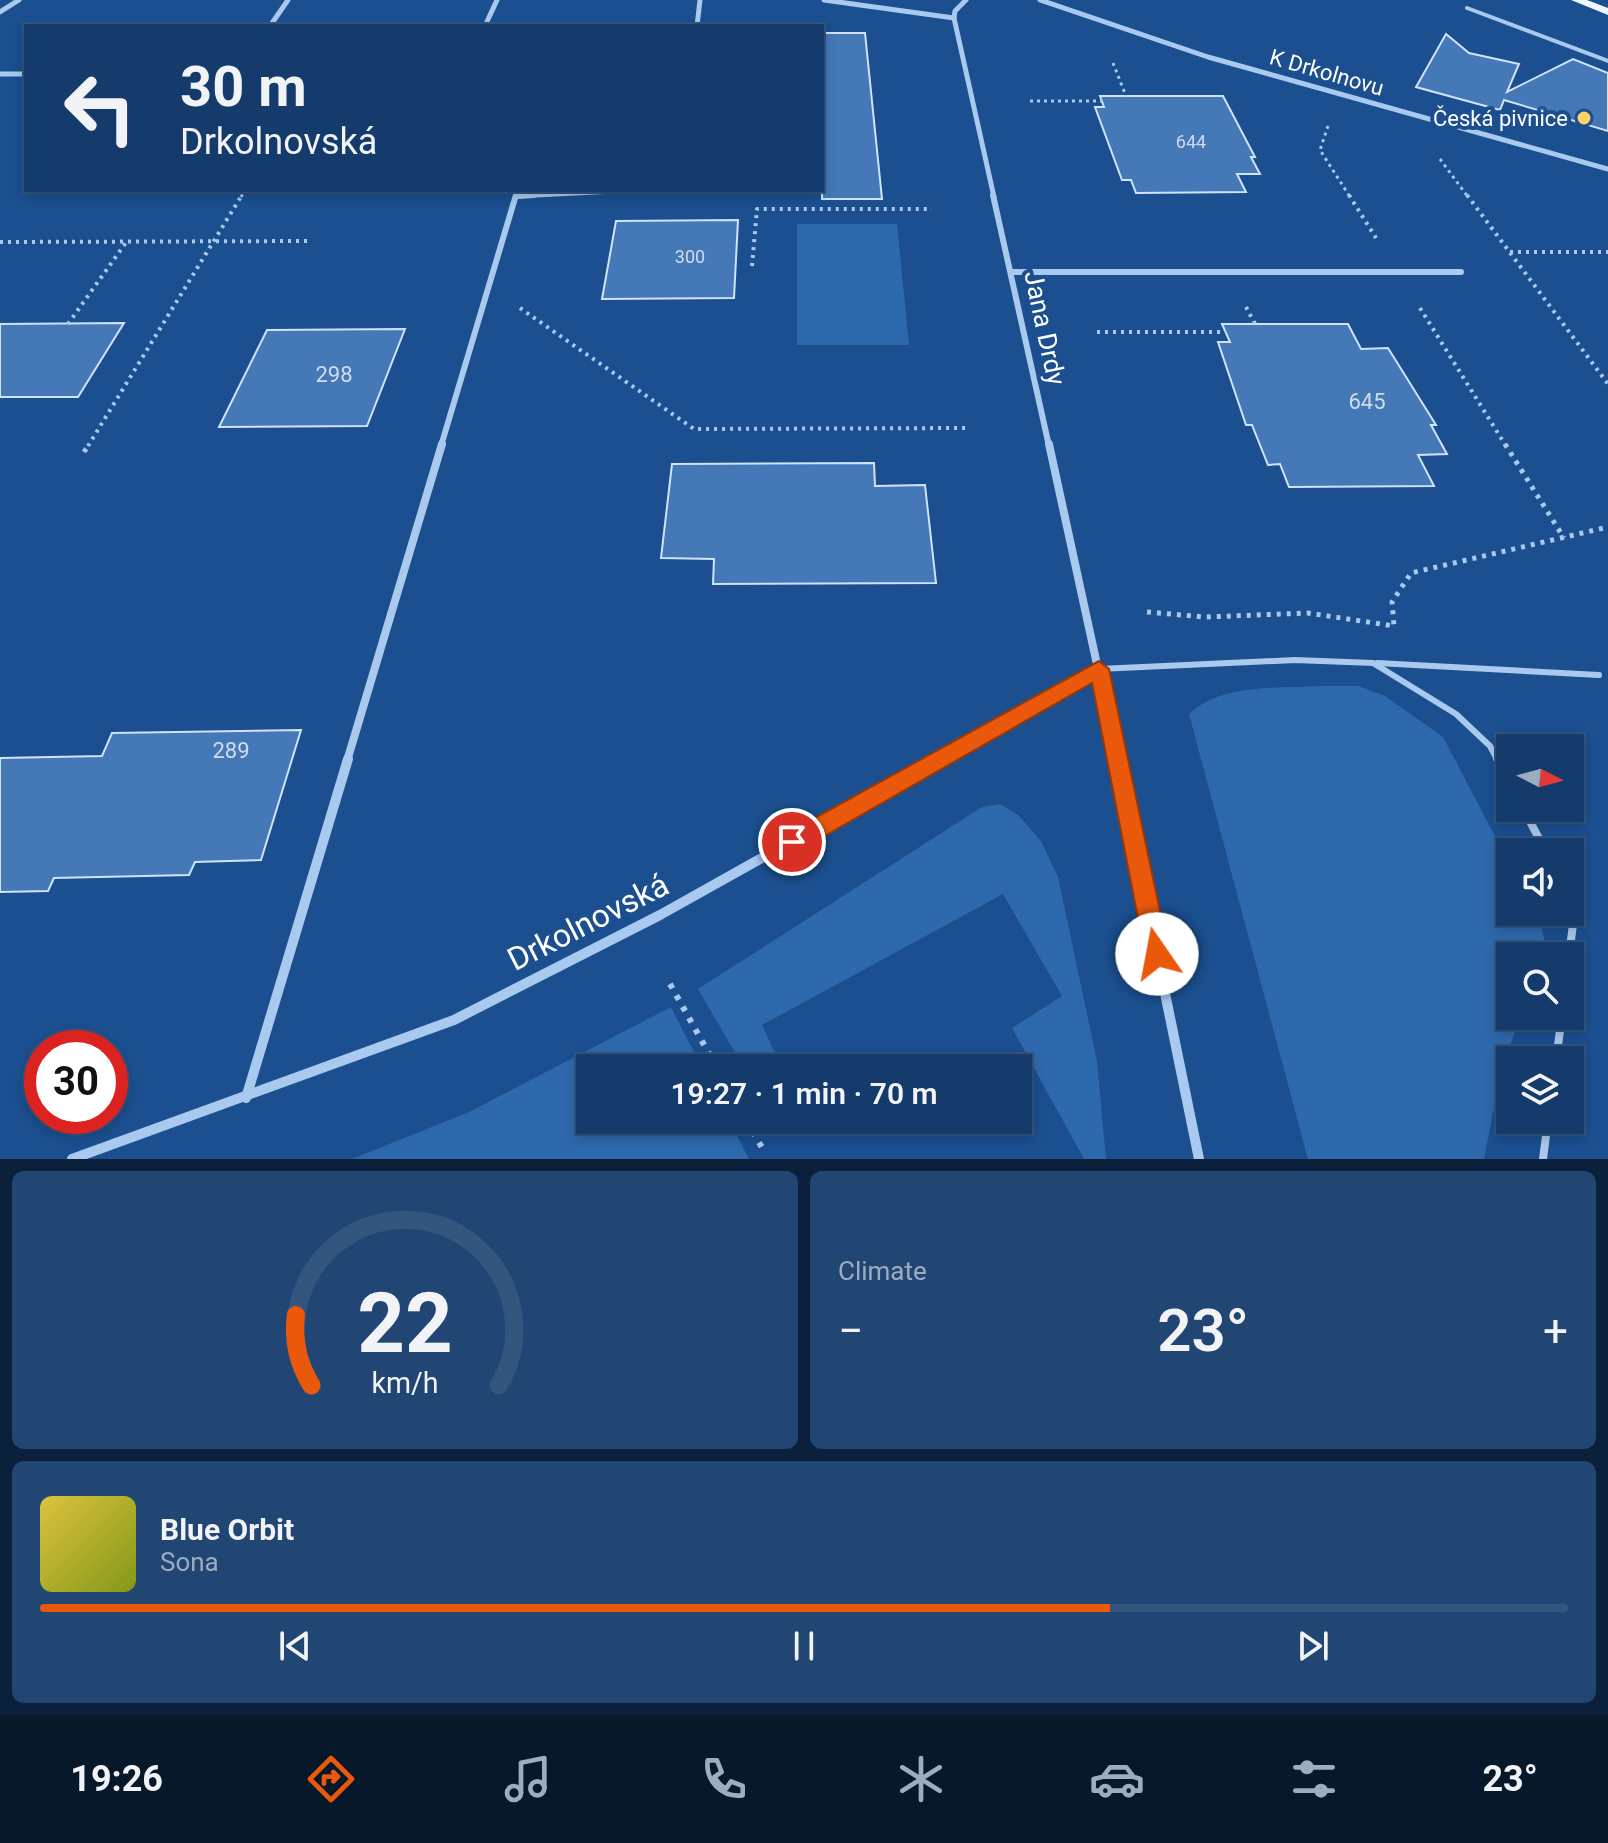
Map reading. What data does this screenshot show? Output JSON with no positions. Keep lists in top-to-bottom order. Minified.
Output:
{"streets":{"street":["K Drkolnovu","Jana Drdy","Drkolnovská"]},"crossings":[["Jana Drdy","Drkolnovská"]],"places":["Česká pivnice"],"house_numbers":["644","300","298","645","289"],"north":"right","page":{"turn":["30 m","Drkolnovská"],"limit":"30","trip":"19:27 · 1 min · 70 m","tile":"Climate","heat":["−","23°","+"],"song":["Blue Orbit","Sona"],"tabs":["19:26","23°"],"gauge":["22","km/h"]}}
